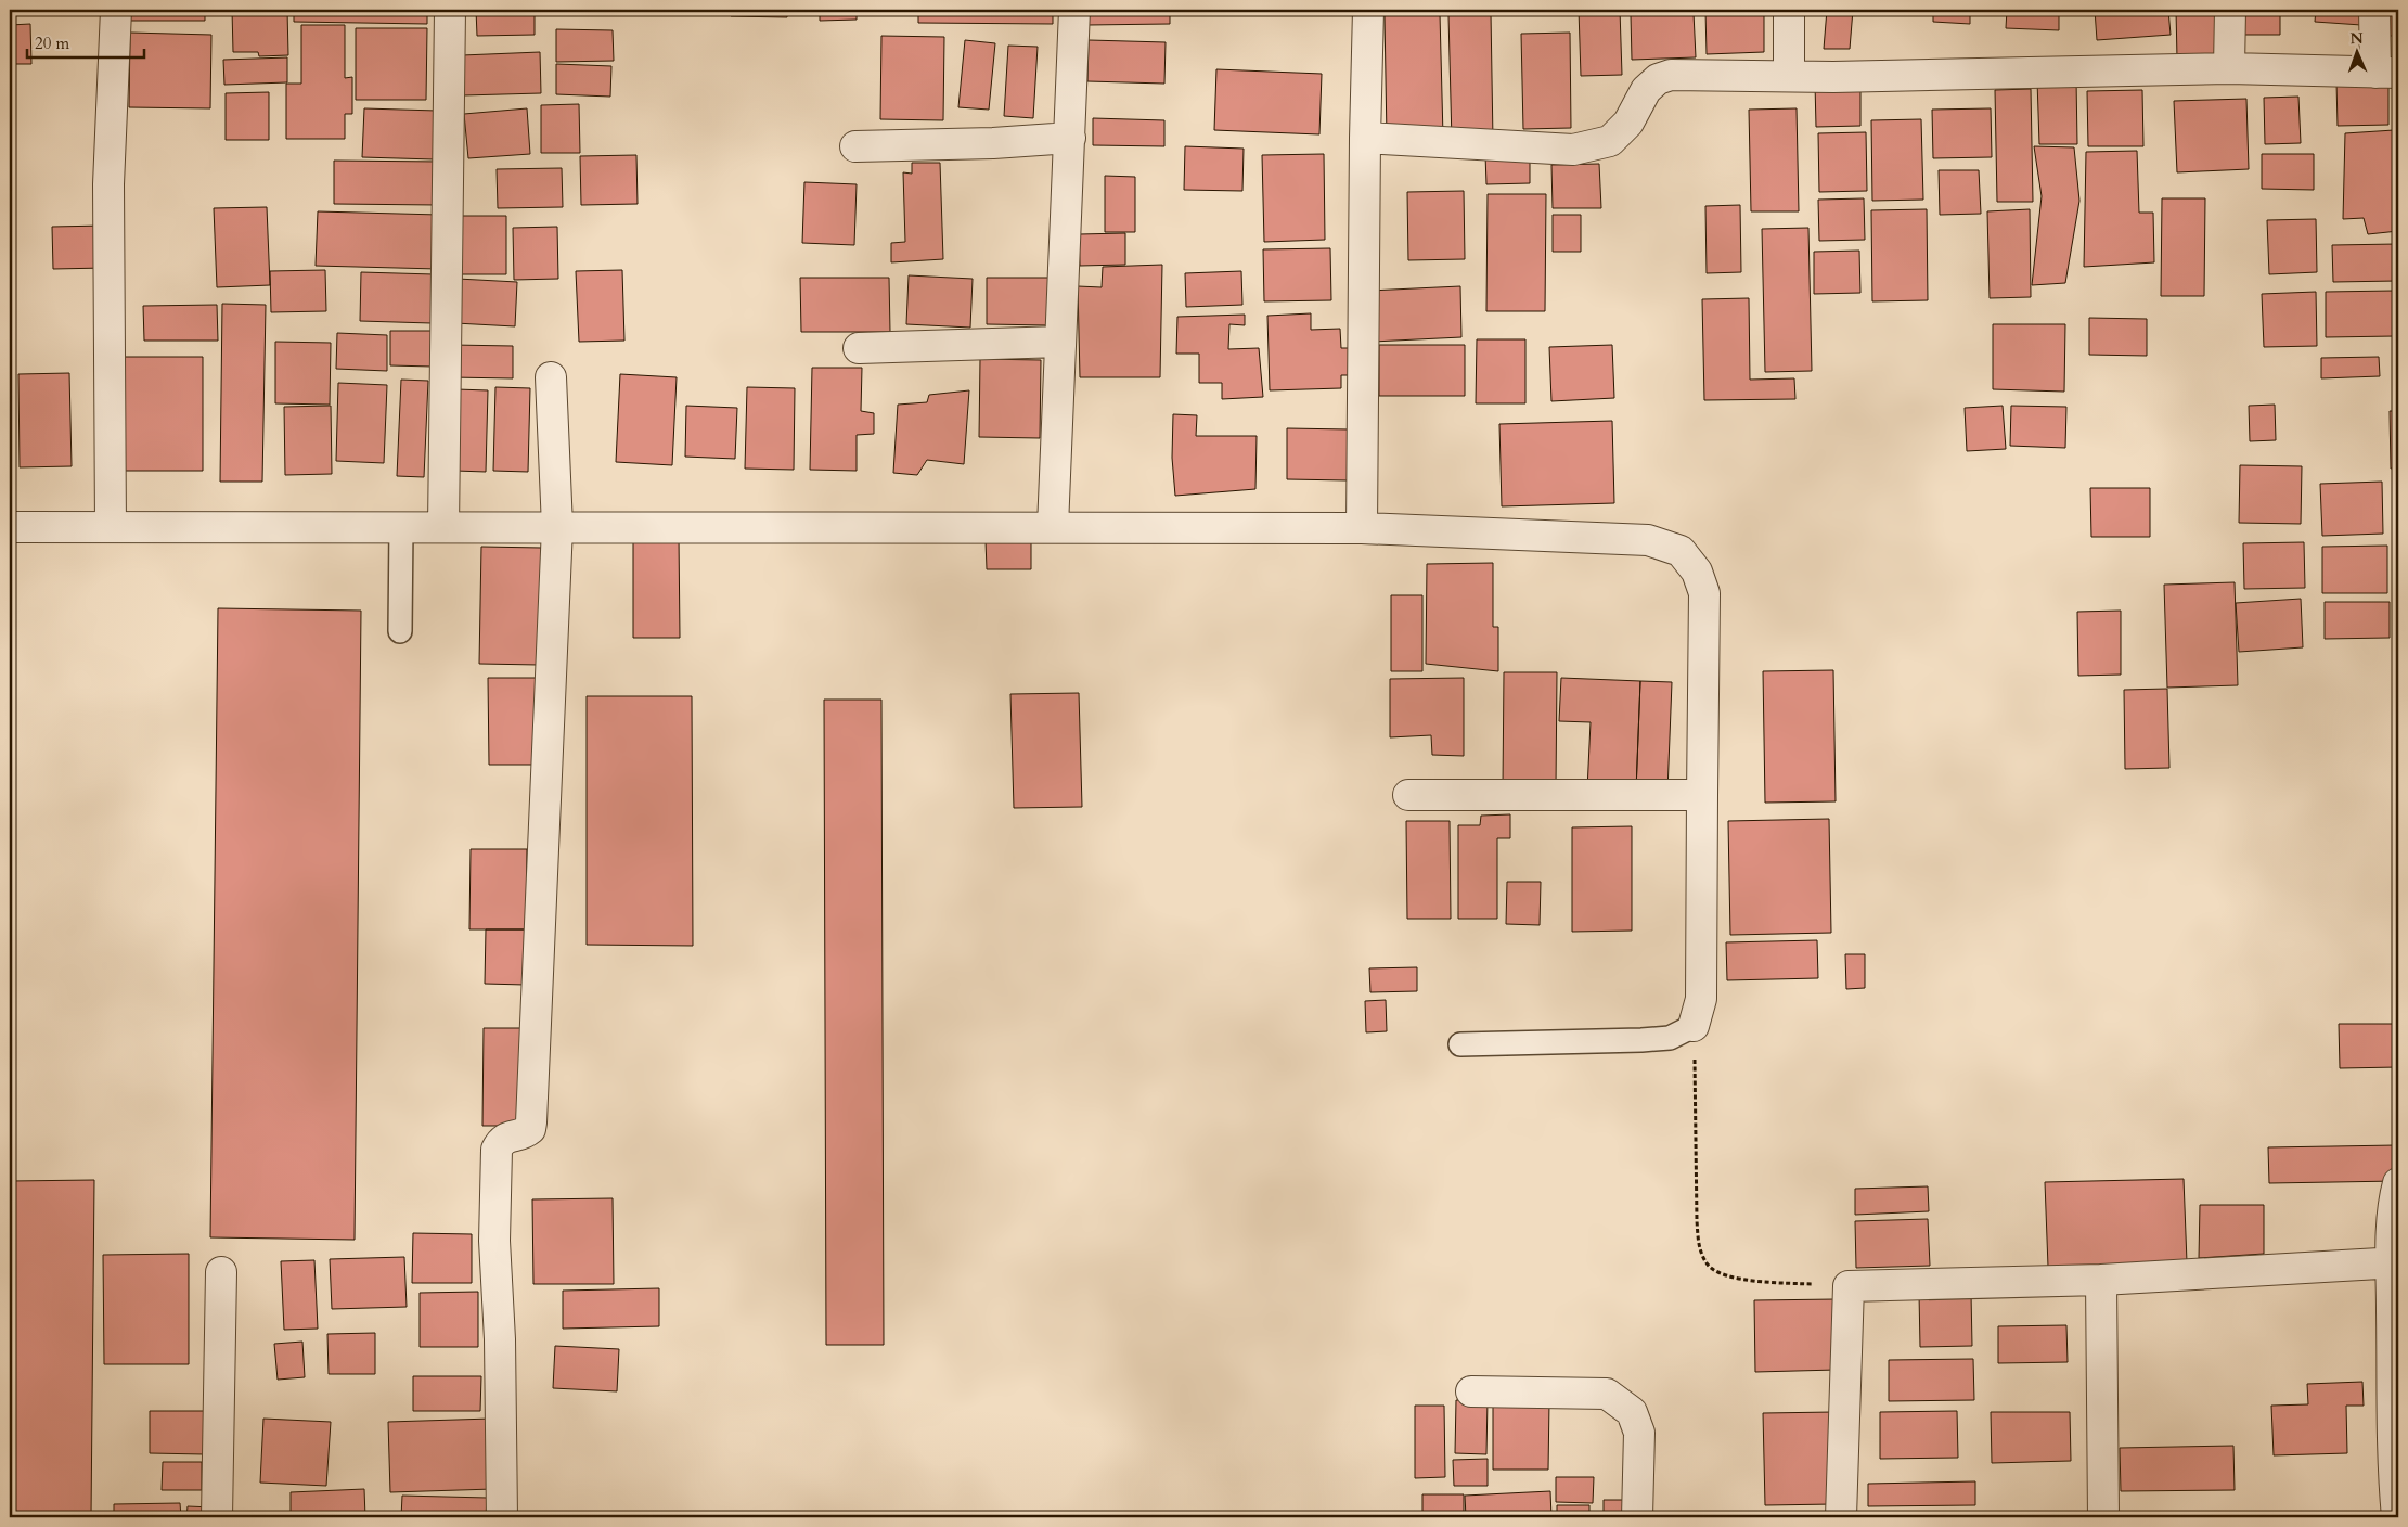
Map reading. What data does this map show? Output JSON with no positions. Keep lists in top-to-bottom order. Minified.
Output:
{"scale_bar":"20 m","north":"top"}
